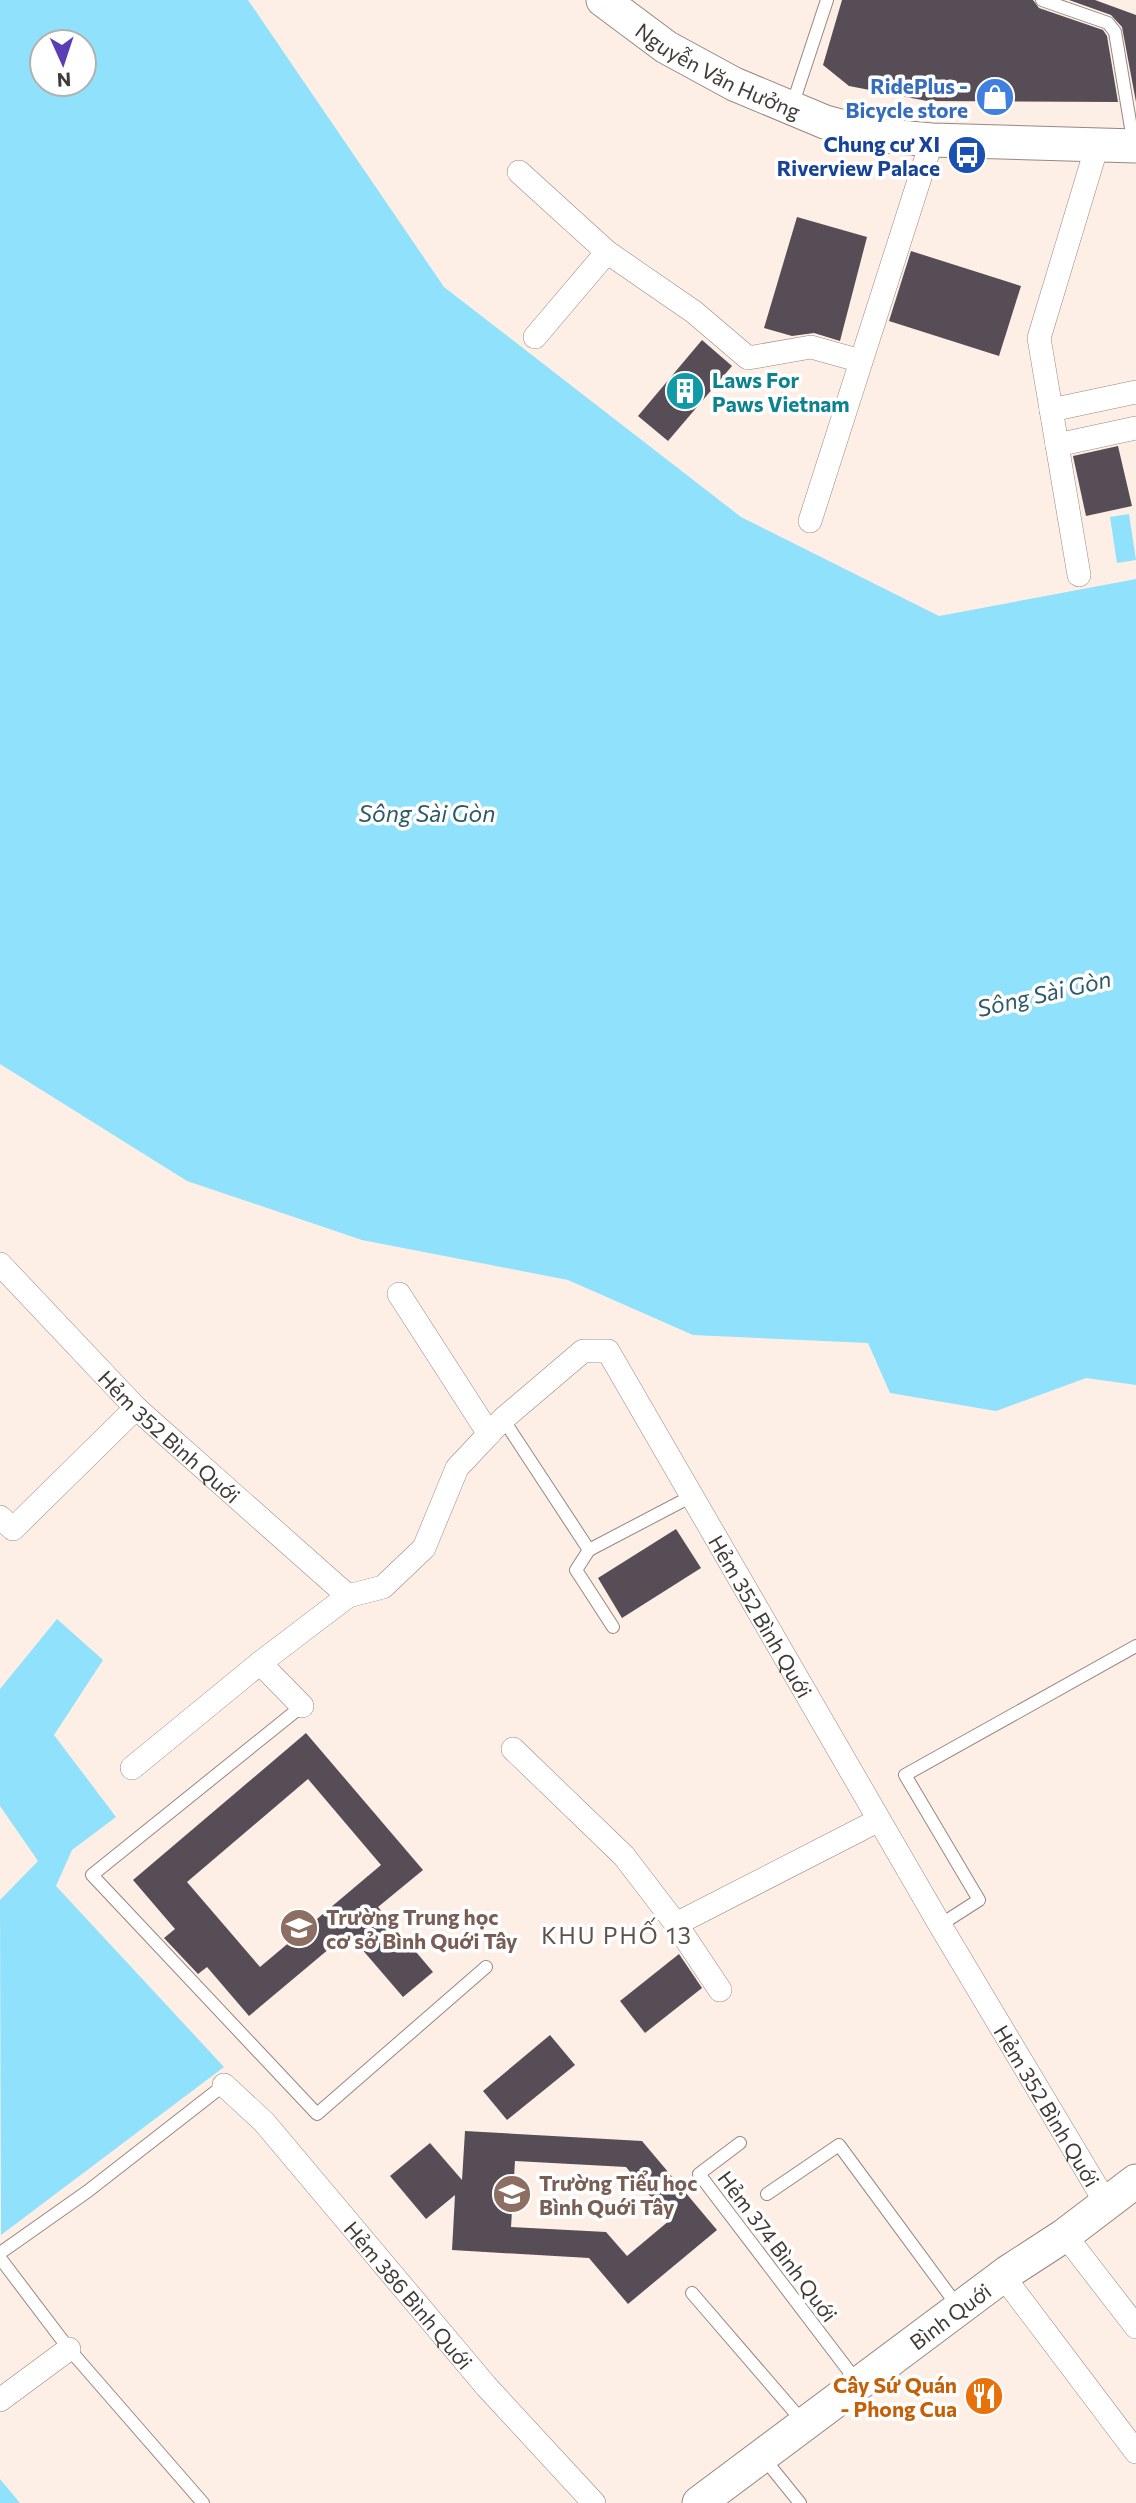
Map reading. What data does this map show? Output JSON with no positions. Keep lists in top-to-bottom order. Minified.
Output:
{"streets":{"main road":["Nguyễn Văn Hưởng","Bình Quới"],"street":["Hẻm 352 Bình Quới","Hẻm 386 Bình Quới"],"lane":["Hẻm 374 Bình Quới"]},"crossings":[["Hẻm 352 Bình Quới","Bình Quới"],["Hẻm 374 Bình Quới","Bình Quới"]],"districts":["KHU PHỐ 13"],"water":["Sông Sài Gòn"],"places":{"shop":["RidePlus - Bicycle store"],"bus stop":["Chung cư XI Riverview Palace"],"building":["Laws For Paws Vietnam"],"school or university":["Trường Trung học cơ sở Bình Quới Tây","Trường Tiểu học Bình Quới Tây"],"restaurant":["Cây Sứ Quán - Phong Cua"]},"north":"bottom"}
